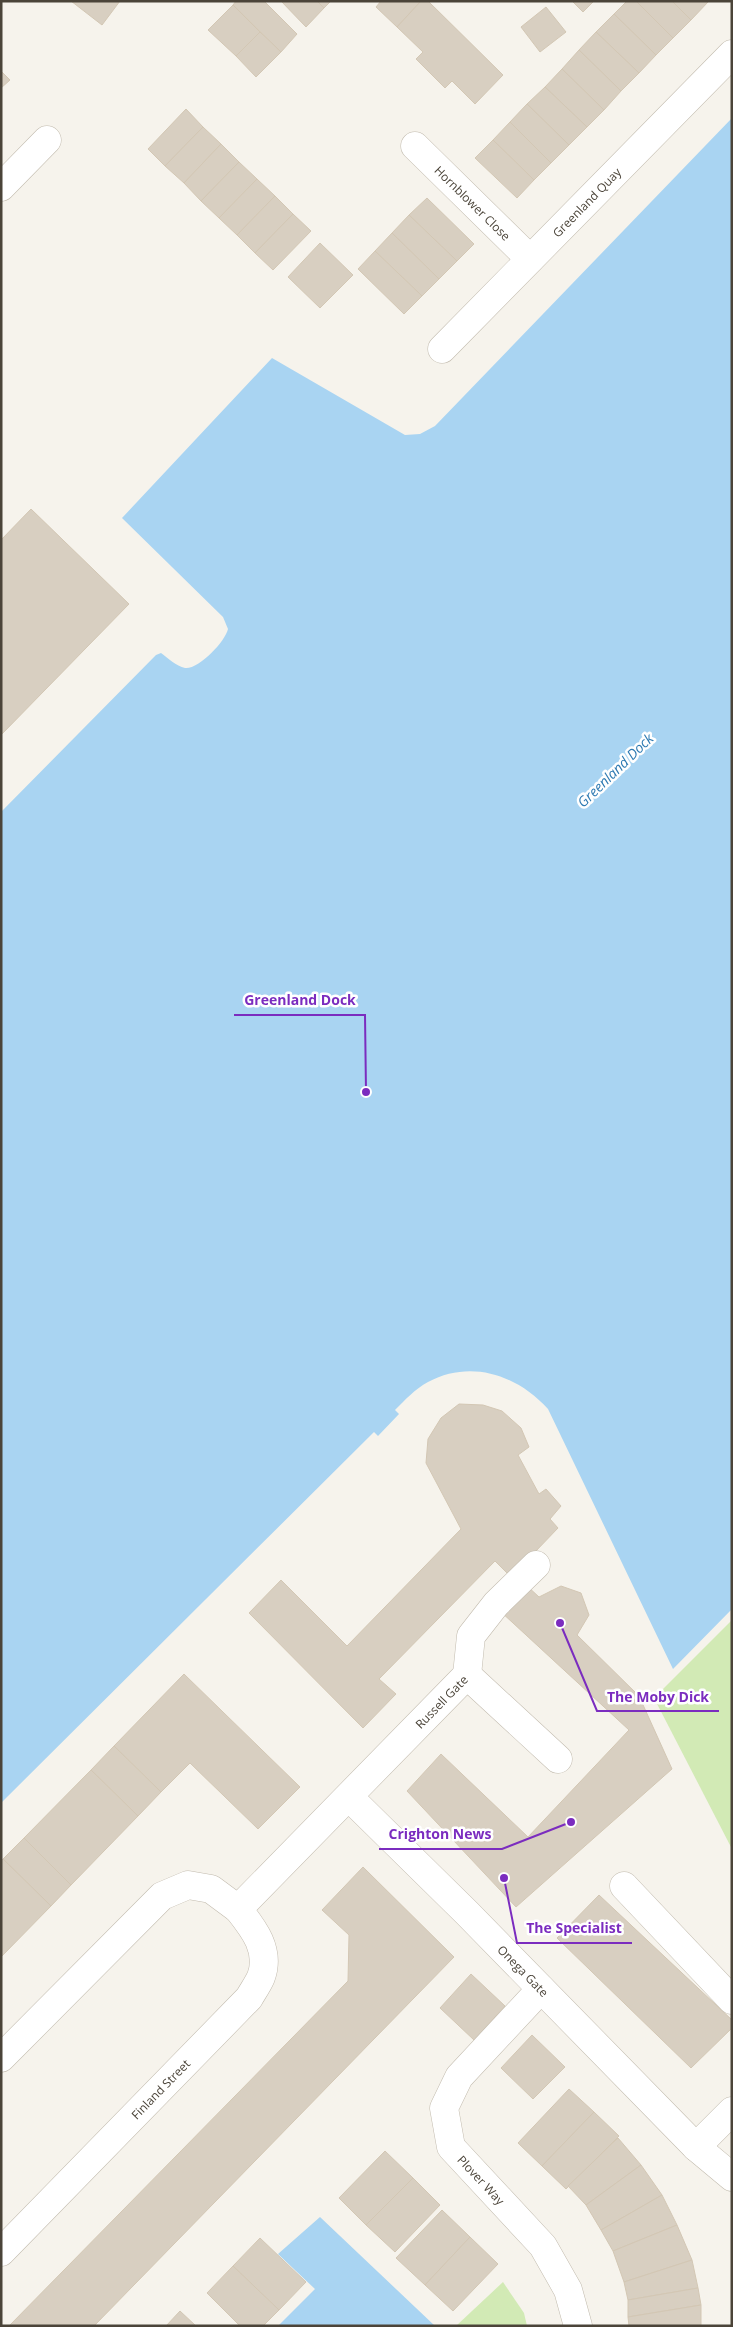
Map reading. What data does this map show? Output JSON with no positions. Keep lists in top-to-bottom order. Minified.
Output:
{"streets":{"street":["Greenland Quay","Hornblower Close","Russell Gate","Onega Gate","Finland Street","Plover Way"]},"crossings":[["Greenland Quay","Hornblower Close"],["Russell Gate","Onega Gate"],["Onega Gate","Plover Way"]],"water":["Greenland Dock"],"places":["Greenland Dock","The Moby Dick","Crighton News","The Specialist"]}
